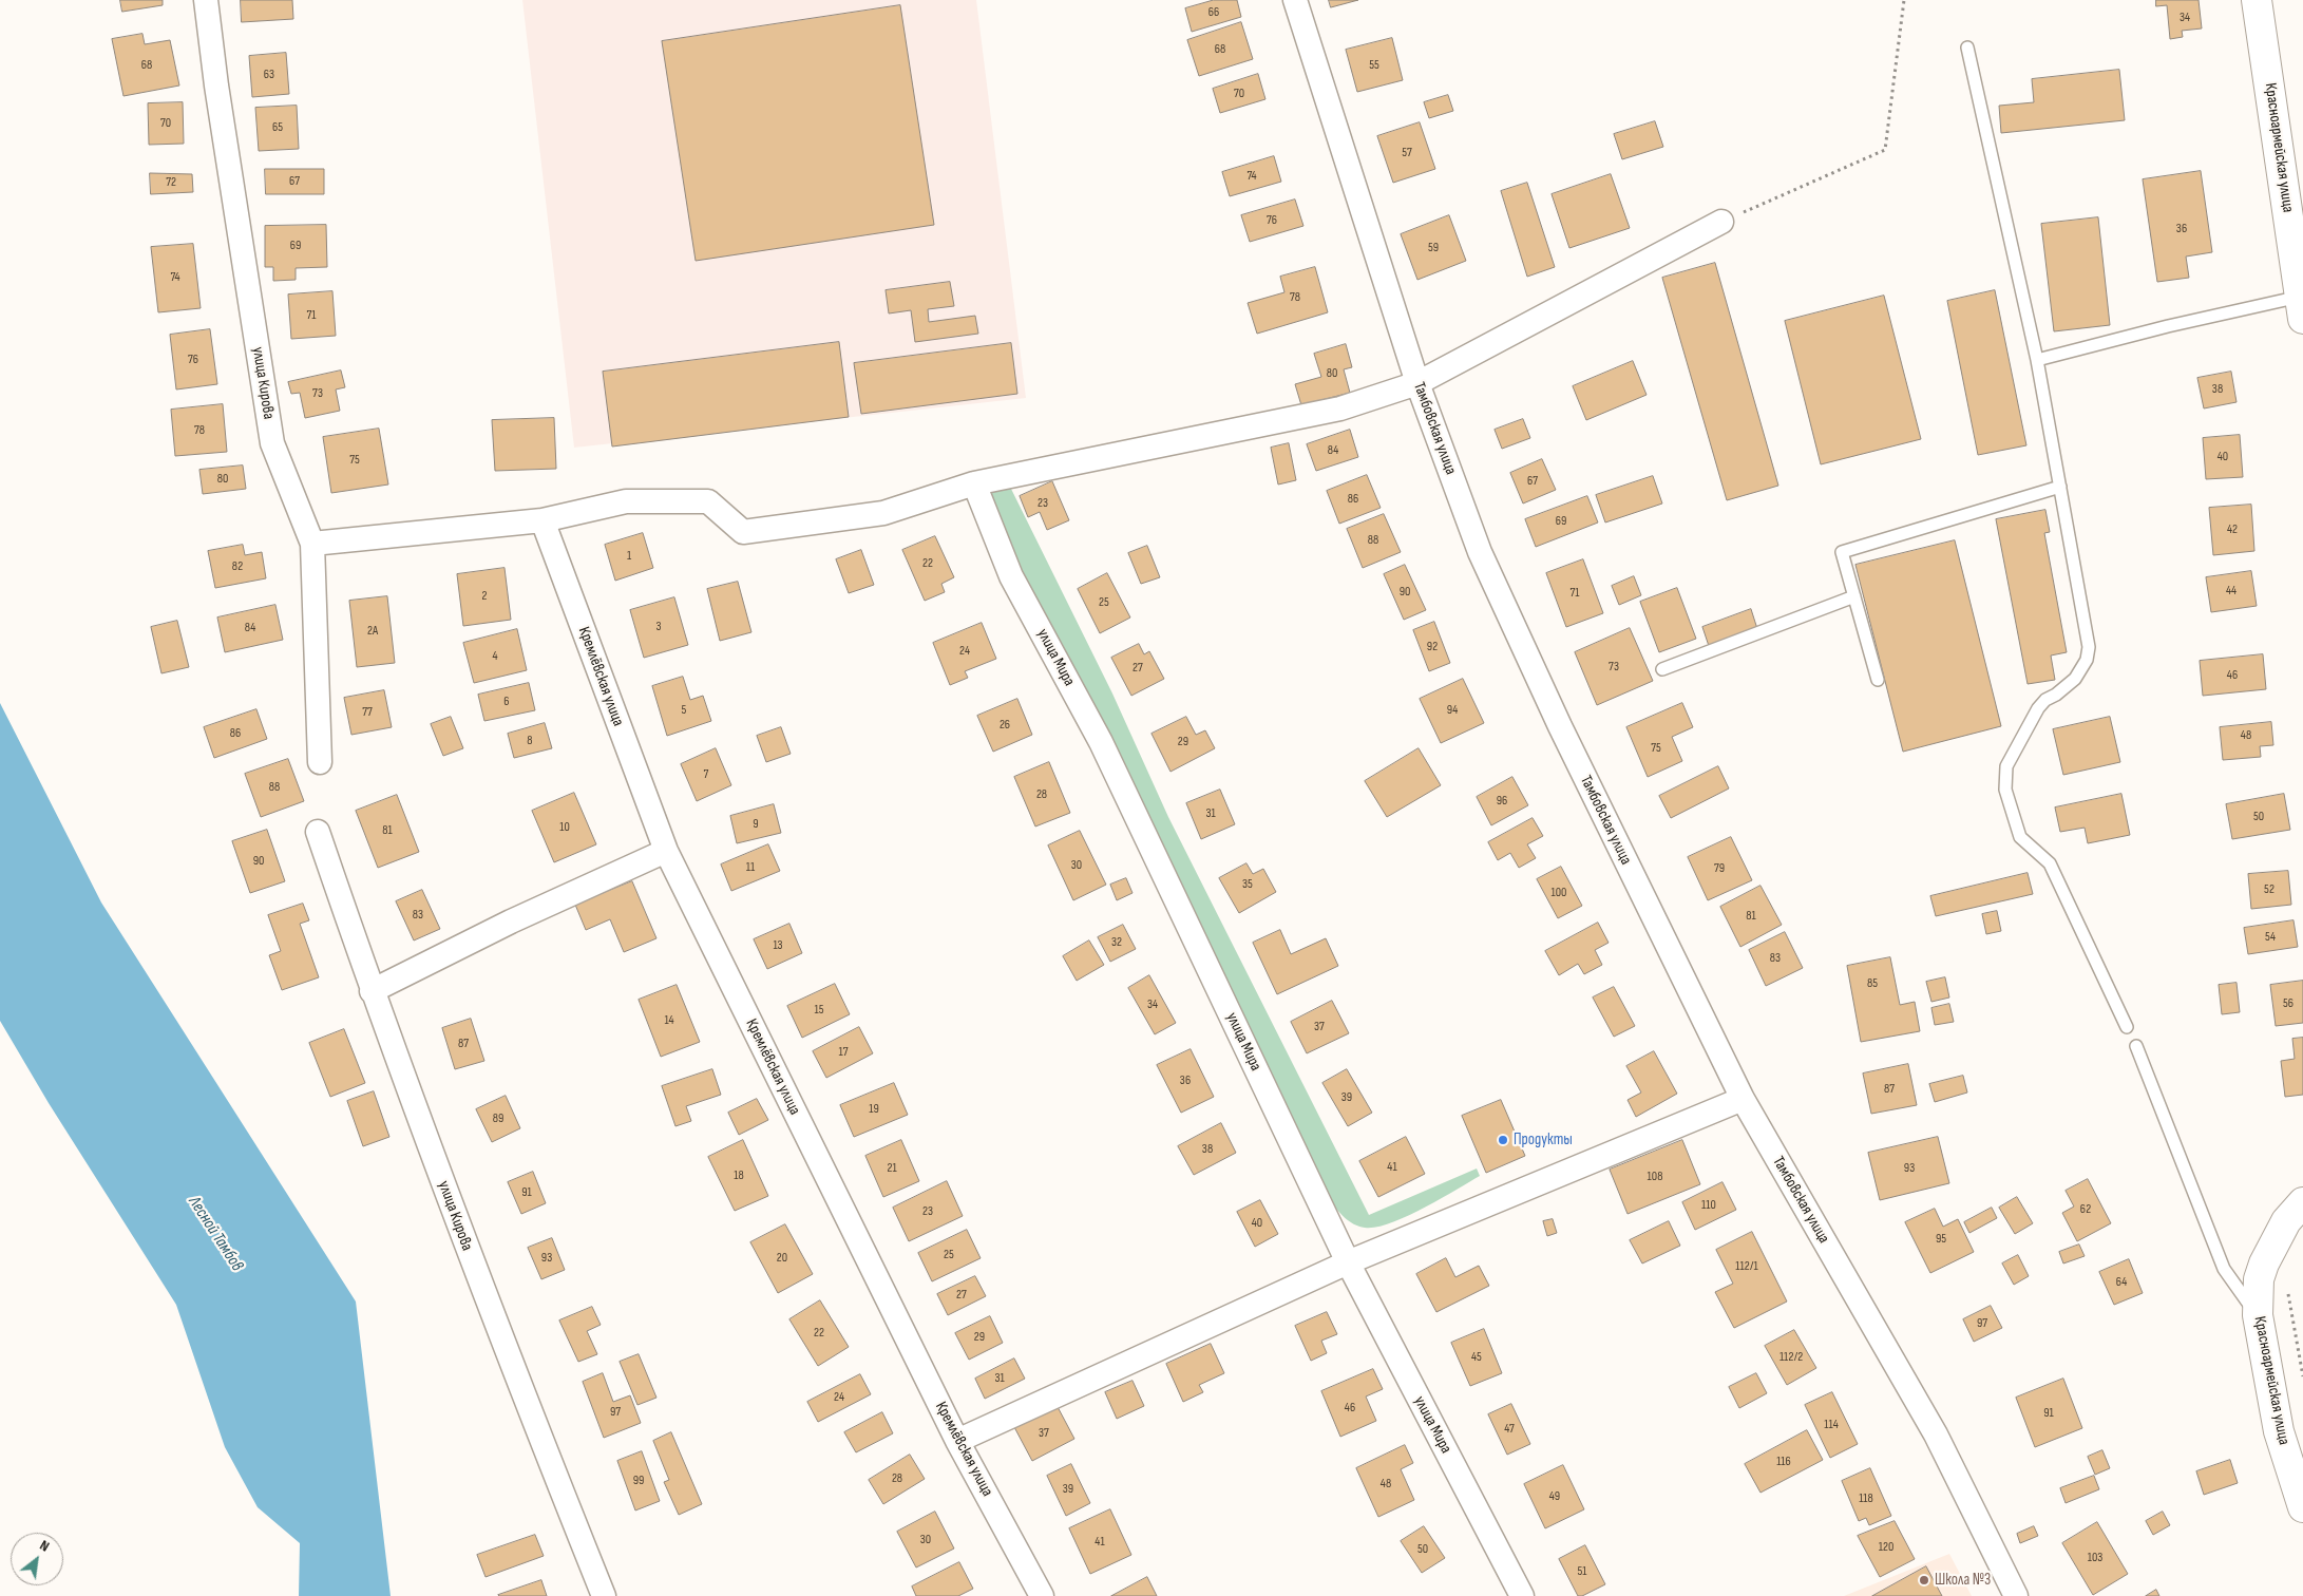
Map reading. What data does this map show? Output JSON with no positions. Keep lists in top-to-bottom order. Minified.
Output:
{"streets":{"street":["Красноармейская улица","улица Кирова","Тамбовская улица","улица Мира","Кремлёвская улица"]},"water":["Лесной Тамбов"],"places":["Продукты","Школа №3"],"house_numbers":["66","34","68","68","55","63","70","70","65","57","74","67","72","76","36","69","59","74","78","71","76","80","38","73","78","84","40","75","80","67","86","23","69","42","88","1","22","82","44","90","71","2","25","3","84","2А","92","24","4","73","27","46","6","5","94","77","26","86","48","8","29","75","7","88","28","96","31","50","9","10","81","90","30","11","79","35","52","100","83","81","54","32","13","83","85","56","34","15","14","37","87","17","36","87","39","19","89","38","41","21","93","18","108","91","110","62","23","40","95","25","93","20","112/1","64","27","97","22","29","45","112/2","31","24","46","97","91","114","47","37","116","28","99","48","39","49","118","30","41","120","50","103","51"],"north":"top right"}
